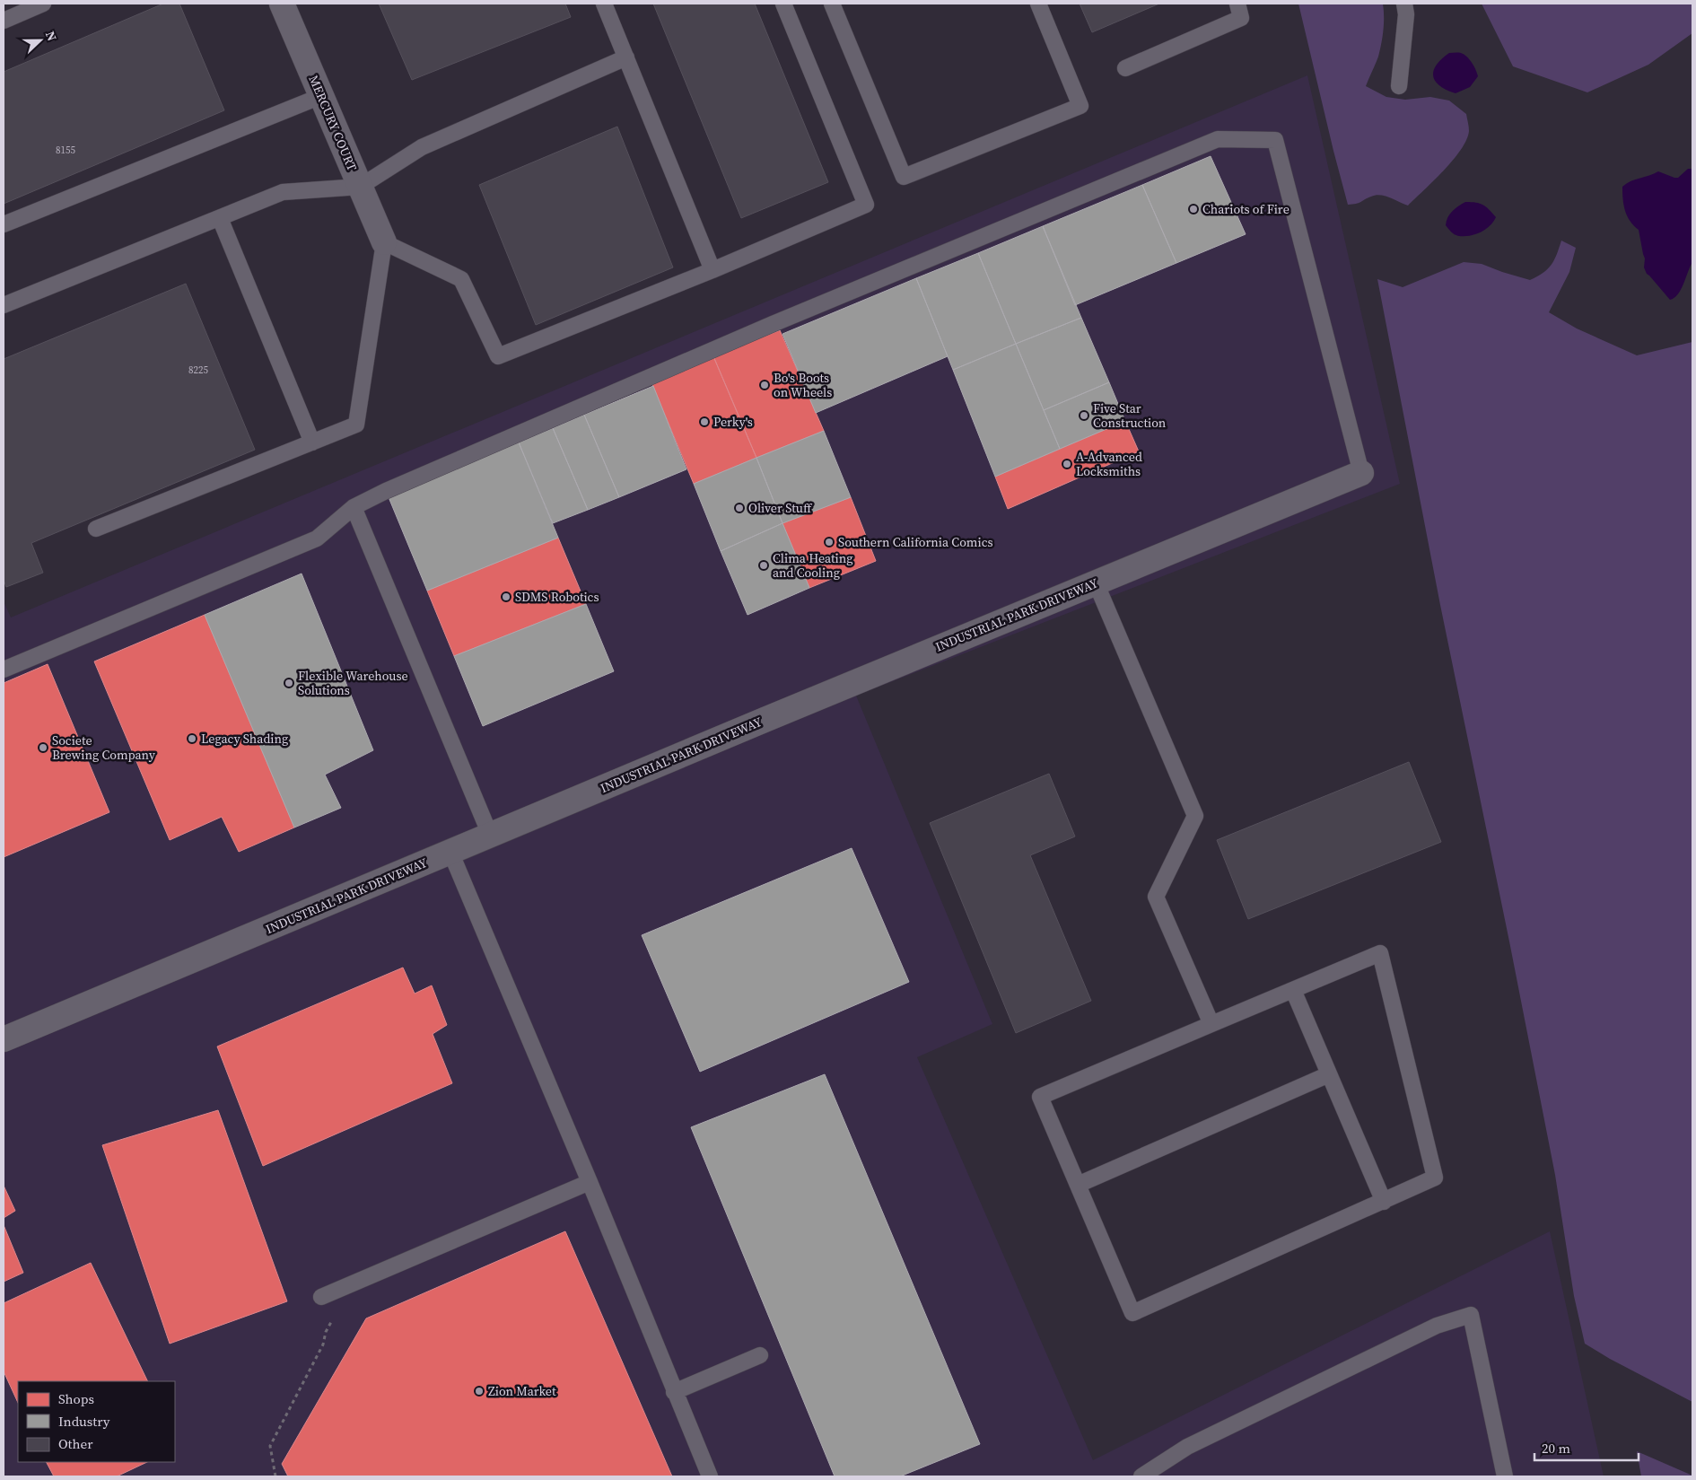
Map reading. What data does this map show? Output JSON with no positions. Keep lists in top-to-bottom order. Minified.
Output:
{"streets":{"street":["MERCURY COURT","INDUSTRIAL PARK DRIVEWAY"]},"places":["Chariots of Fire","Bo's Boots on Wheels","Five Star Construction","Perky's","A-Advanced Locksmiths","Oliver Stuff","Southern California Comics","Clima Heating and Cooling","SDMS Robotics","Flexible Warehouse Solutions","Legacy Shading","Societe Brewing Company","Zion Market"],"house_numbers":["8155","8225"],"legend":["Shops","Industry","Other"],"scale_bar":"20 m","north":"right"}
